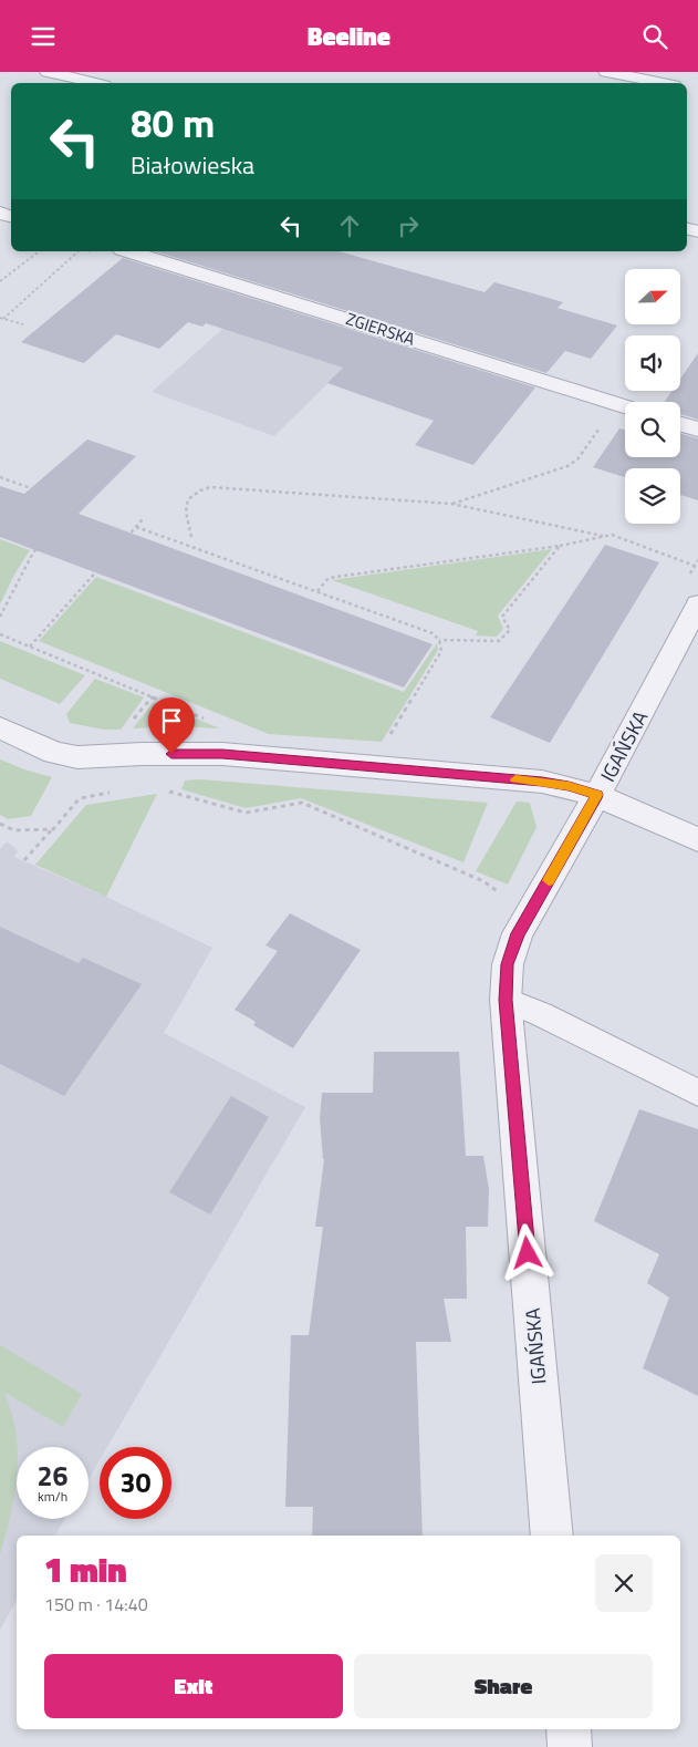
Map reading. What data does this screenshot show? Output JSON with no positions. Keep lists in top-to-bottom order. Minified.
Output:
{"streets":{"street":["ZGIERSKA","IGAŃSKA"]},"north":"right","page":{"header":"Beeline","turn":["80 m","Białowieska"],"speed":"26 km/h","limit":"30","heading":["1 min","150 m · 14:40"],"buttons":["Exit","Share"]}}
